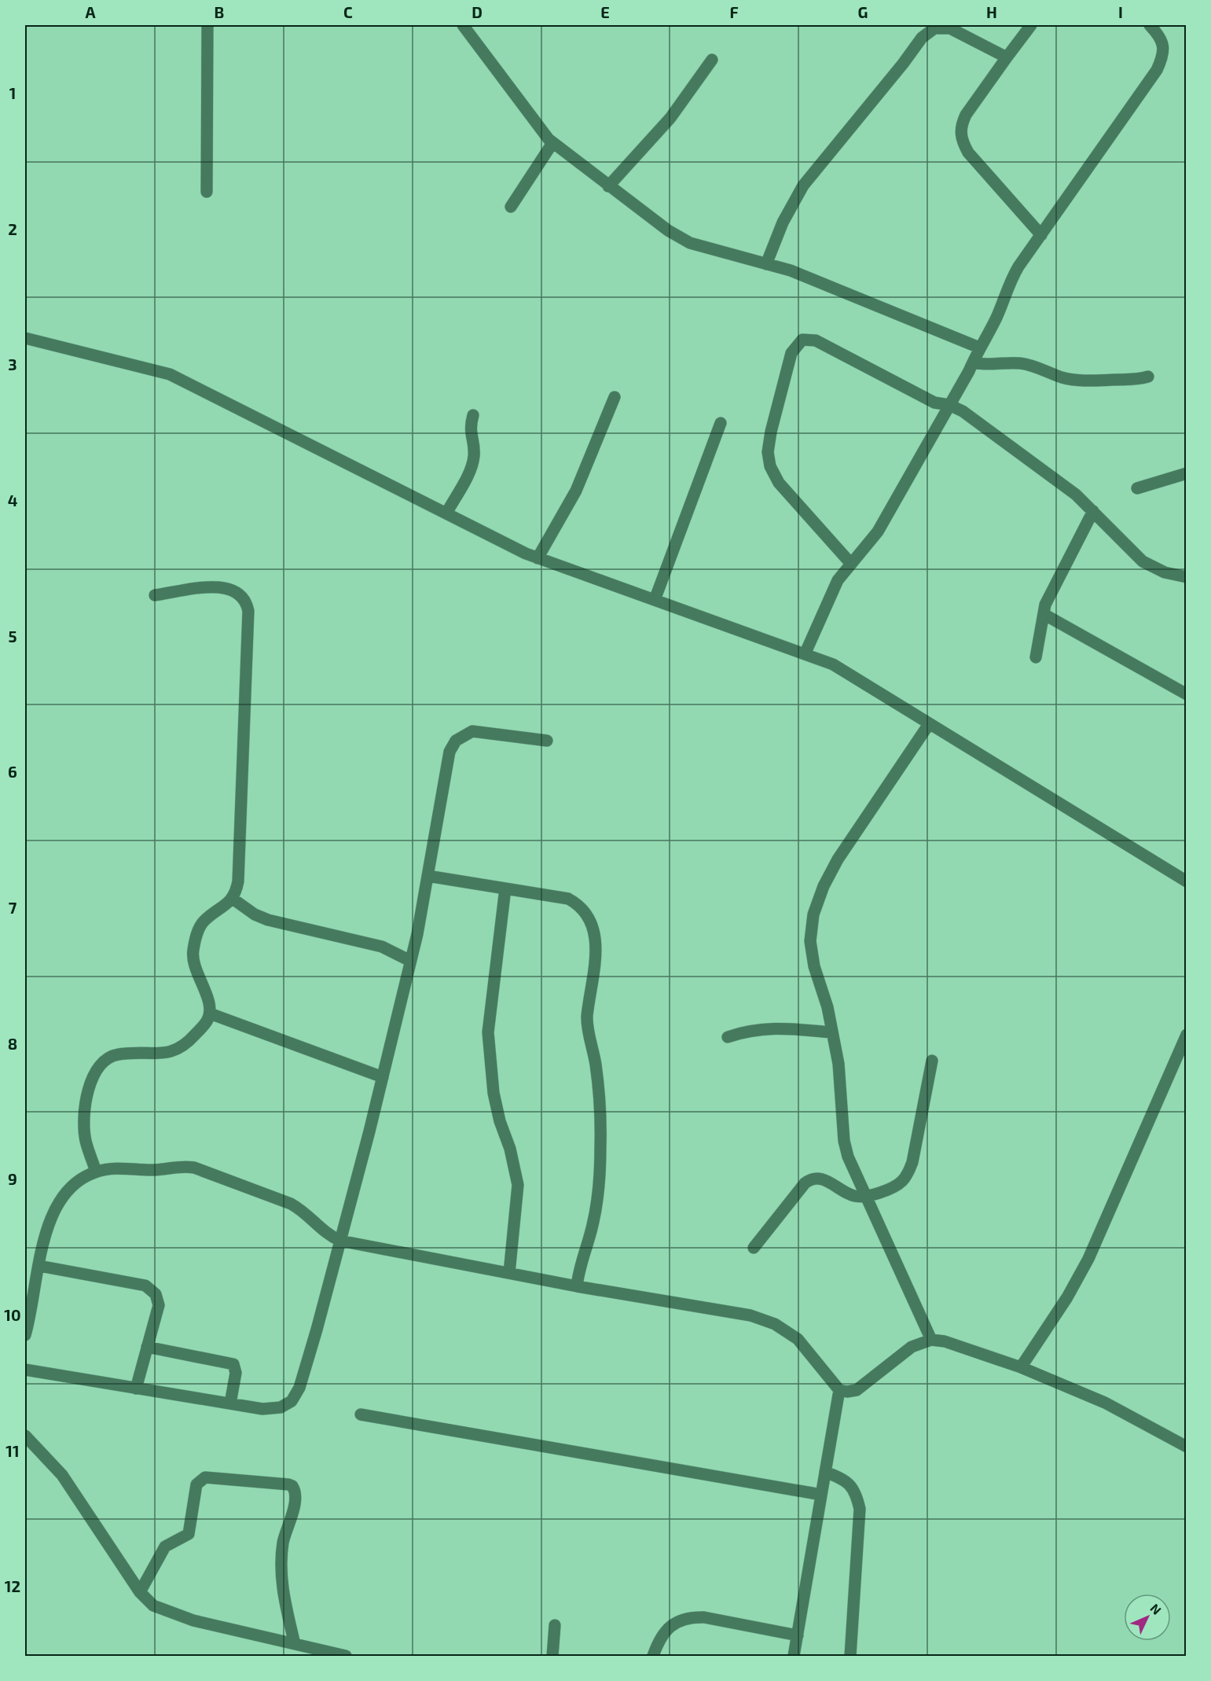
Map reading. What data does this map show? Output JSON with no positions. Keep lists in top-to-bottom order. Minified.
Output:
{"north":"top right","grid":{"columns":["A","B","C","D","E","F","G","H","I"],"rows":["1","2","3","4","5","6","7","8","9","10","11","12"]}}
